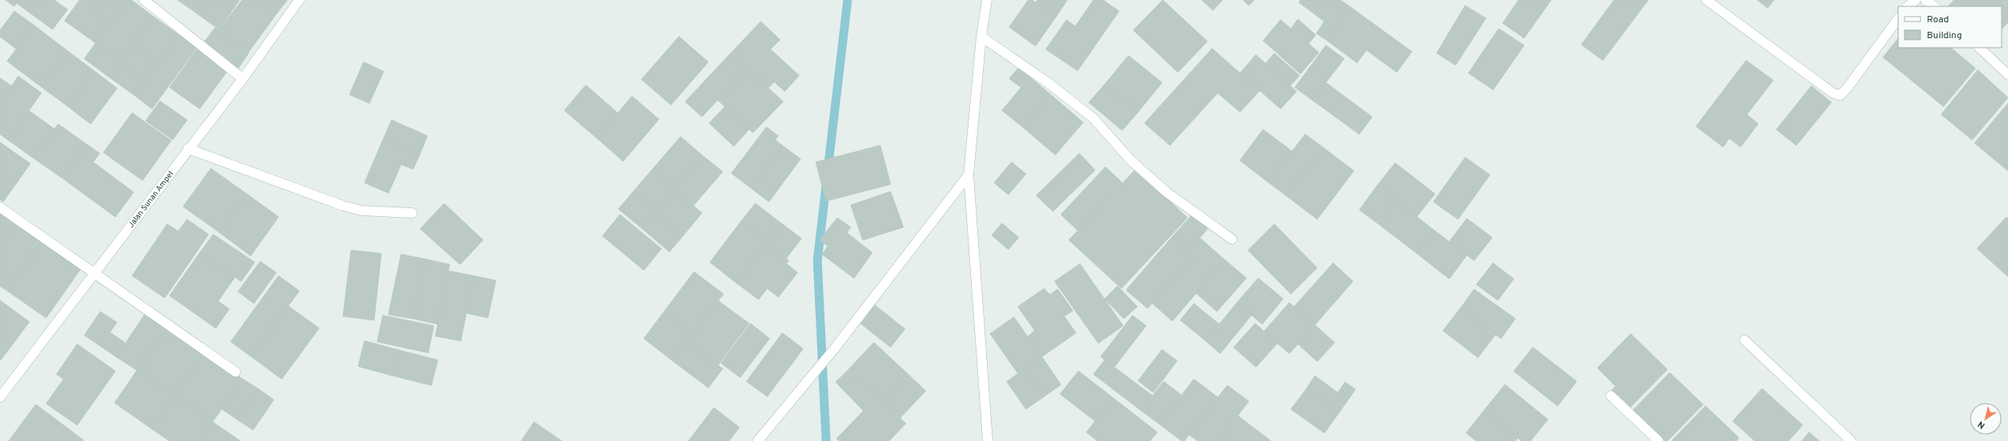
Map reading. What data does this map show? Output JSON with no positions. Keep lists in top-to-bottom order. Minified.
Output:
{"streets":{"street":["Jalan Sunan Ampel"]},"legend":["Road","Building"],"north":"bottom left"}
